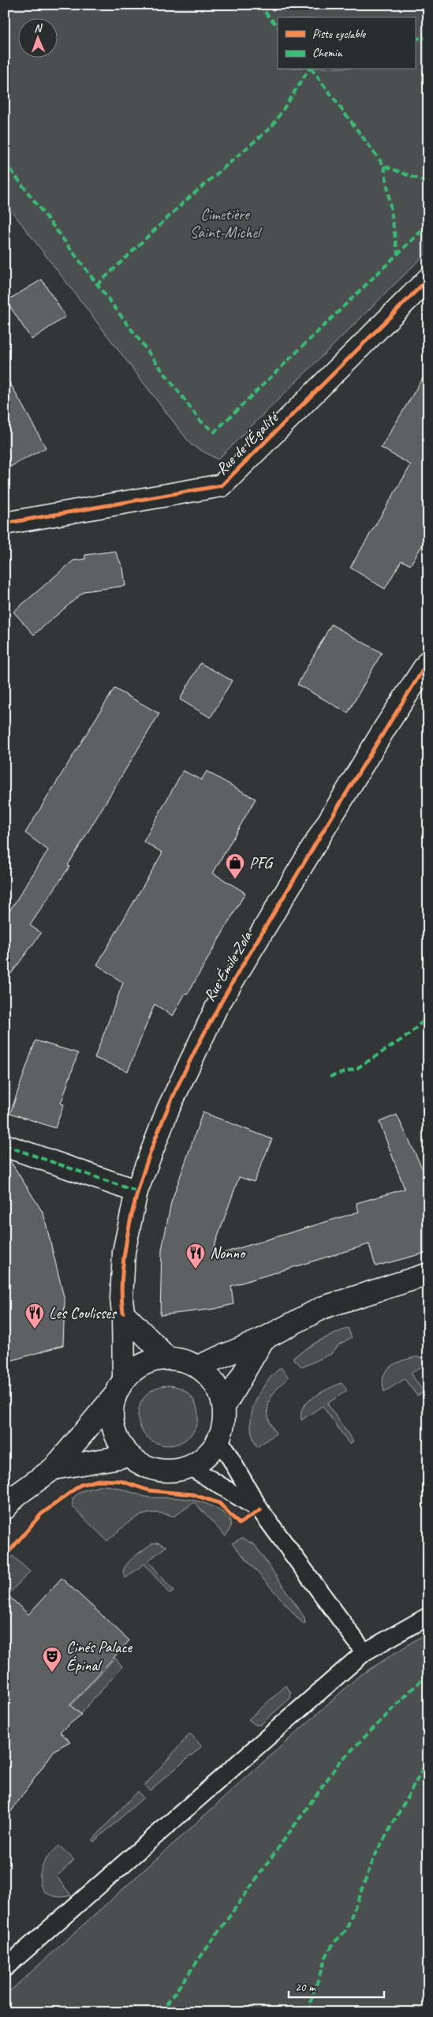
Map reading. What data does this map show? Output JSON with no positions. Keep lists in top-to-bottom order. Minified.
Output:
{"streets":{"main road":["Rue de l'Égalité","Rue Émile Zola"]},"parks":["Cimetière Saint-Michel"],"places":{"shop":["PFG"],"restaurant":["Nonno","Les Coulisses"],"theatre":["Cinés Palace Épinal"]},"legend":["Piste cyclable","Chemin"],"scale_bar":"20 m","north":"top"}
